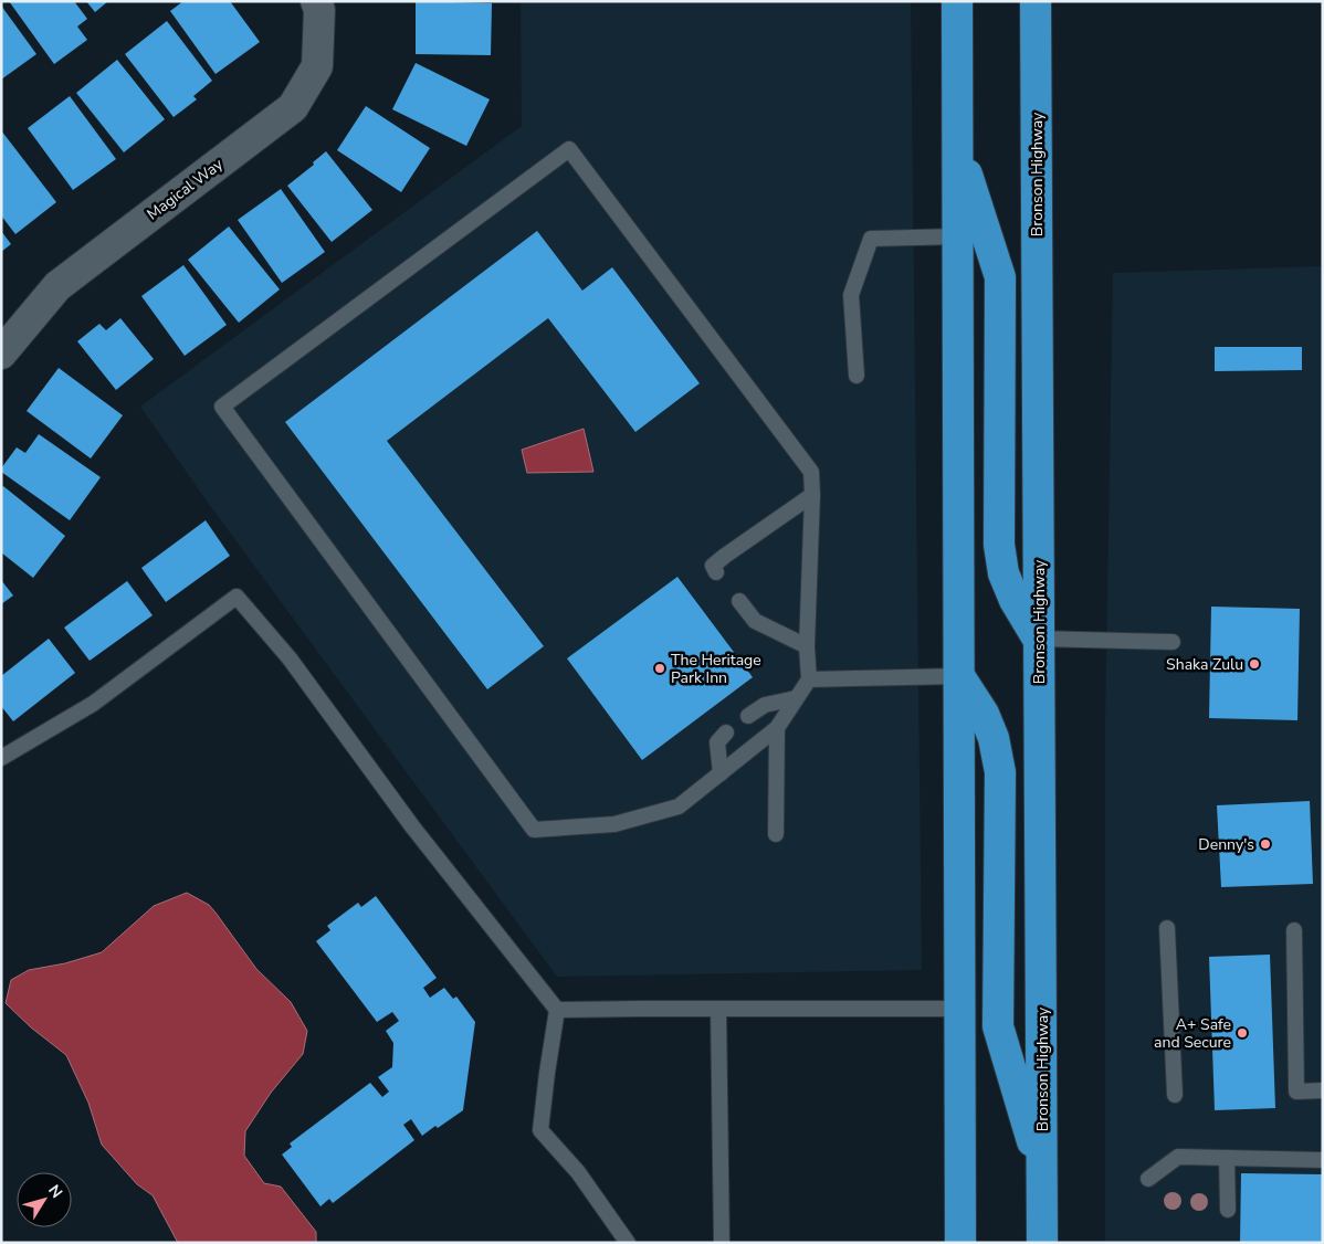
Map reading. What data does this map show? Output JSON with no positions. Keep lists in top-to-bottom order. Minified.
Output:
{"streets":{"highway":["Bronson Highway"],"street":["Magical Way"]},"places":["Shaka Zulu","The Heritage Park Inn","Denny's","A+ Safe and Secure"],"north":"top right"}
